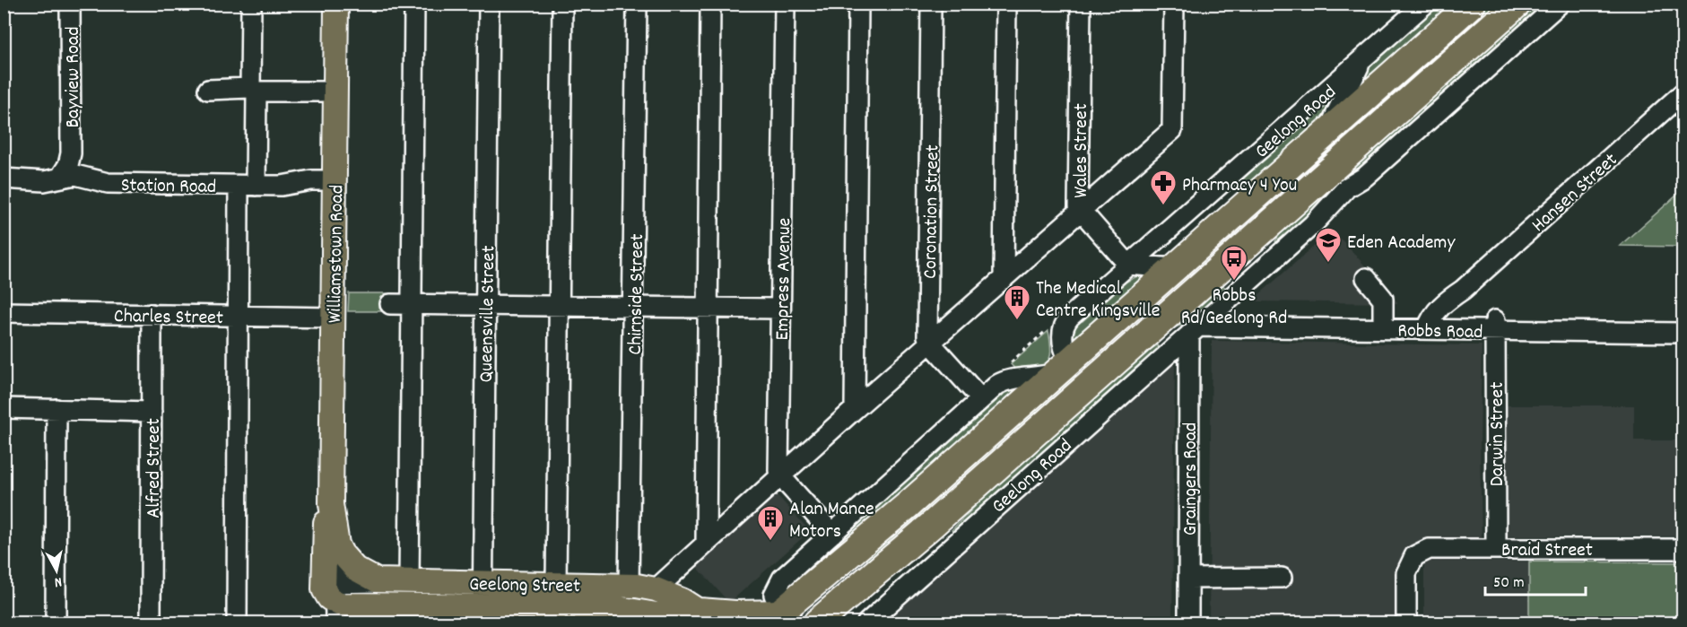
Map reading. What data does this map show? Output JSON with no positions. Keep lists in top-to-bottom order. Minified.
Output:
{"streets":{"highway":["Geelong Road"],"main road":["Williamstown Road","Geelong Street"],"street":["Bayview Road","Wales Street","Station Road","Hansen Street","Coronation Street","Empress Avenue","Chirnside Street","Queensville Street","Charles Street","Robbs Road","Darwin Street","Alfred Street","Graingers Road","Braid Street"]},"crossings":[["Bayview Road","Station Road"],["Geelong Road","Wales Street"],["Geelong Road","Robbs Road"],["Geelong Road","Graingers Road"],["Station Road","Williamstown Road"],["Hansen Street","Robbs Road"],["Williamstown Road","Charles Street"],["Williamstown Road","Geelong Street"],["Chirnside Street","Geelong Street"],["Queensville Street","Geelong Street"],["Charles Street","Alfred Street"],["Robbs Road","Darwin Street"],["Robbs Road","Graingers Road"],["Darwin Street","Braid Street"]],"places":{"pharmacy":["Pharmacy 4 You"],"school or university":["Eden Academy"],"bus stop":["Robbs Rd/Geelong Rd"],"building":["The Medical Centre Kingsville","Alan Mance Motors"]},"scale_bar":"50 m","north":"bottom"}
